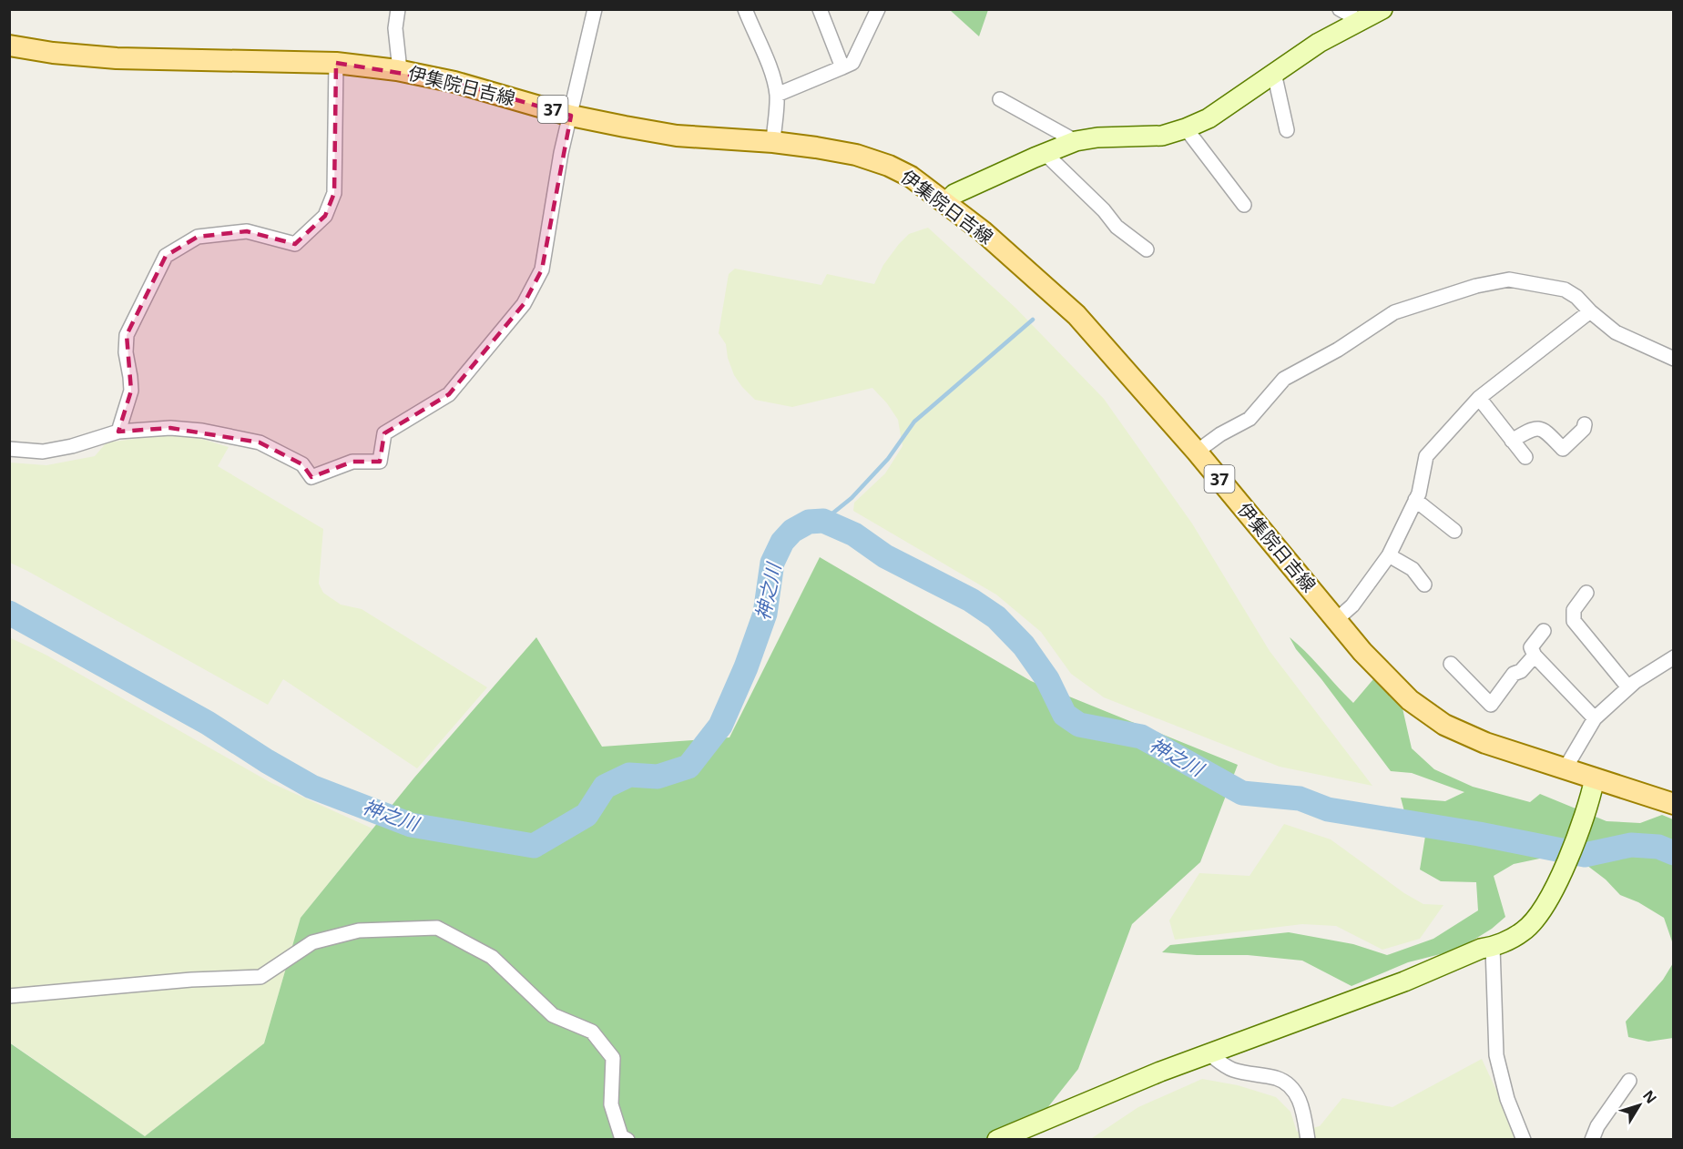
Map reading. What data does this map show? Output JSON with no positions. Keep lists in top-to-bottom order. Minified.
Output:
{"streets":{"main road":["伊集院日吉線","37"]},"water":["神之川"],"north":"top right"}
